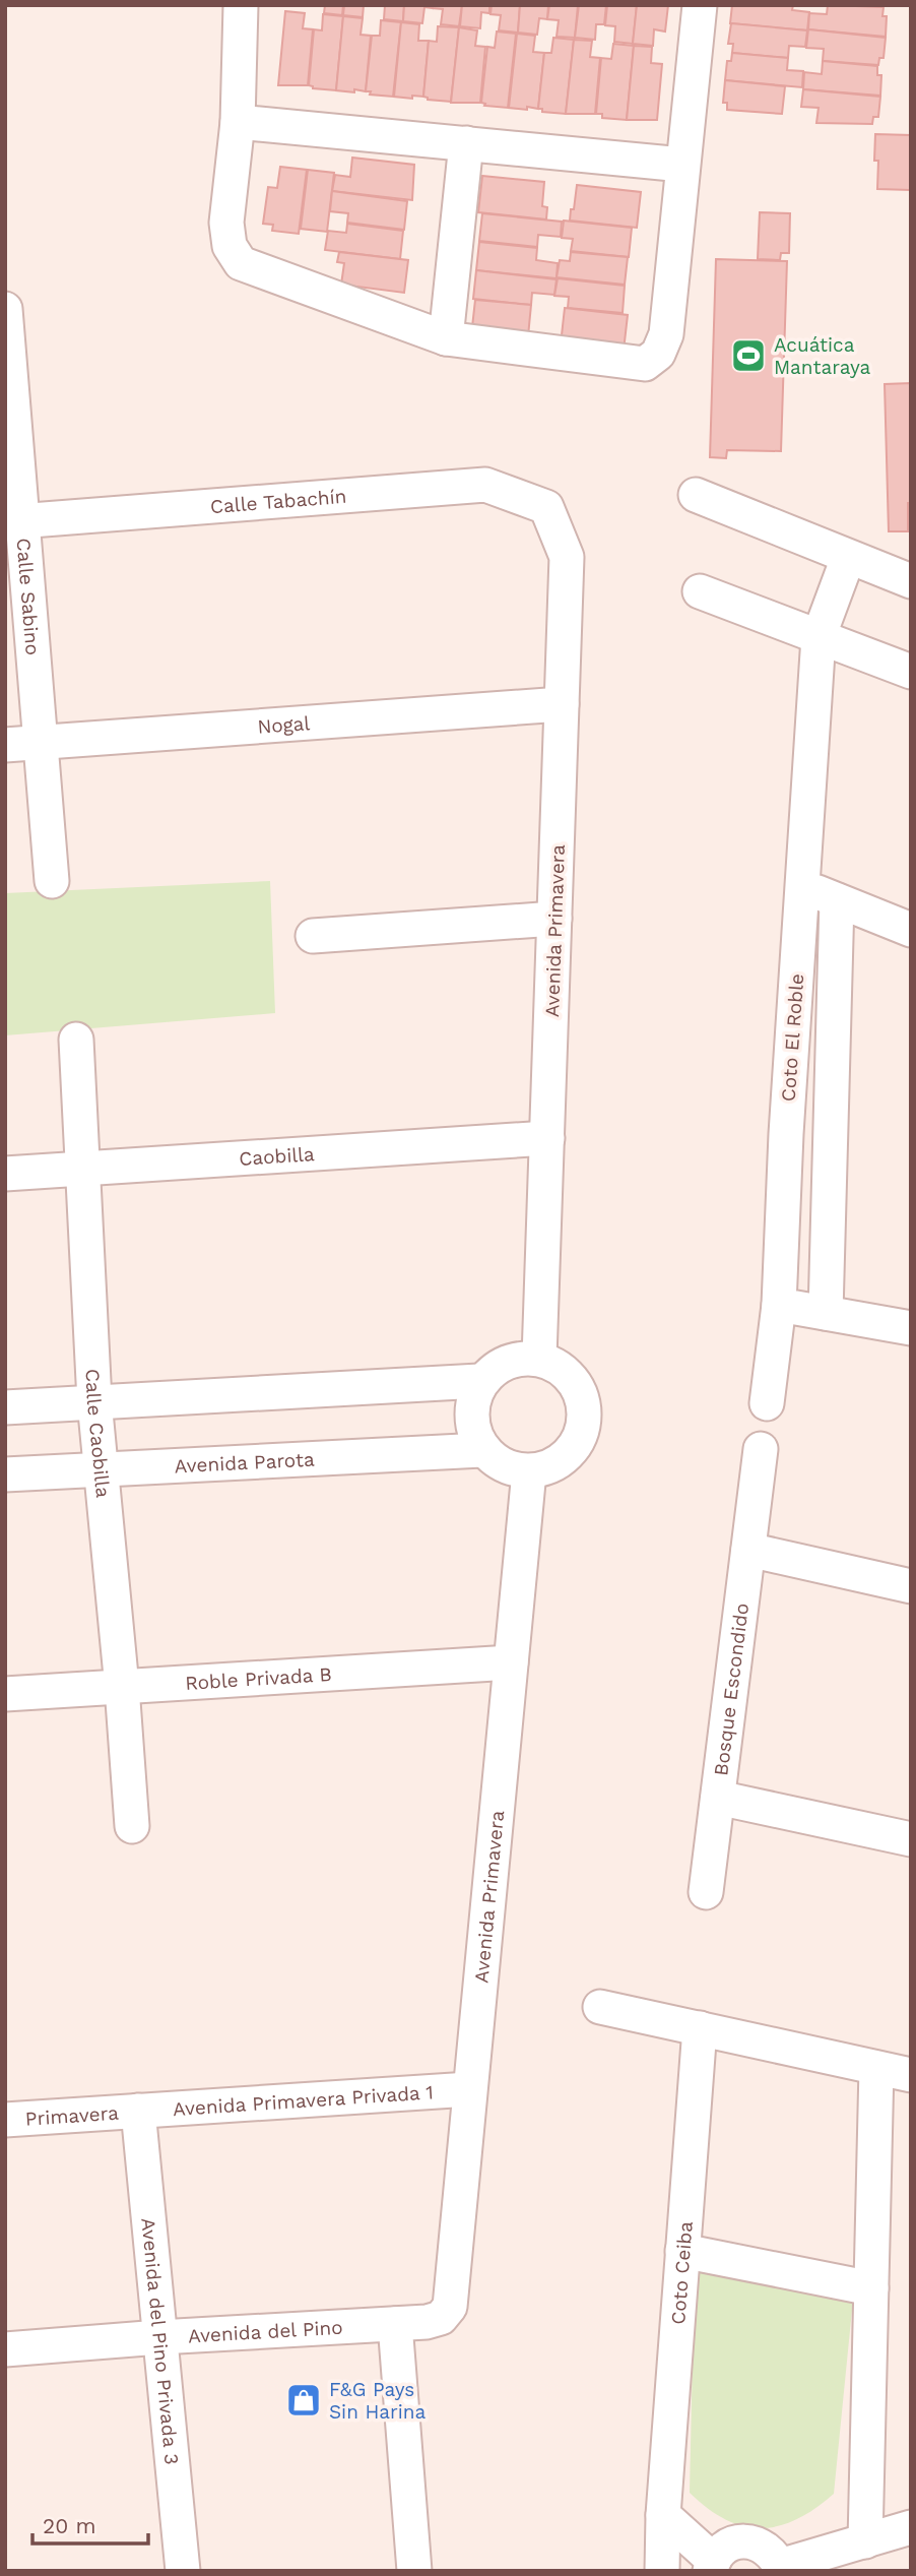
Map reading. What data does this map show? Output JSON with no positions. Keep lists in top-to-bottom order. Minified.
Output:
{"streets":{"street":["Calle Tabachín","Calle Sabino","Nogal","Avenida Primavera","Coto El Roble","Caobilla","Calle Caobilla","Avenida Parota","Roble Privada B","Bosque Escondido","Avenida Primavera Privada 1","Primavera","Coto Ceiba","Avenida del Pino","Avenida del Pino Privada 3"]},"crossings":[["Calle Tabachín","Calle Sabino"],["Calle Tabachín","Avenida Primavera"],["Calle Sabino","Nogal"],["Nogal","Avenida Primavera"],["Avenida Primavera","Caobilla"],["Avenida Primavera","Avenida Parota"],["Avenida Primavera","Roble Privada B"],["Avenida Primavera","Avenida Primavera Privada 1"],["Avenida Primavera","Avenida del Pino"],["Caobilla","Calle Caobilla"],["Calle Caobilla","Avenida Parota"],["Calle Caobilla","Roble Privada B"],["Avenida Primavera Privada 1","Primavera"],["Avenida Primavera Privada 1","Avenida del Pino Privada 3"],["Primavera","Avenida del Pino Privada 3"],["Avenida del Pino","Avenida del Pino Privada 3"]],"places":{"sports":["Acuática Mantaraya"],"shop":["F&G Pays Sin Harina"]},"scale_bar":"20 m"}
